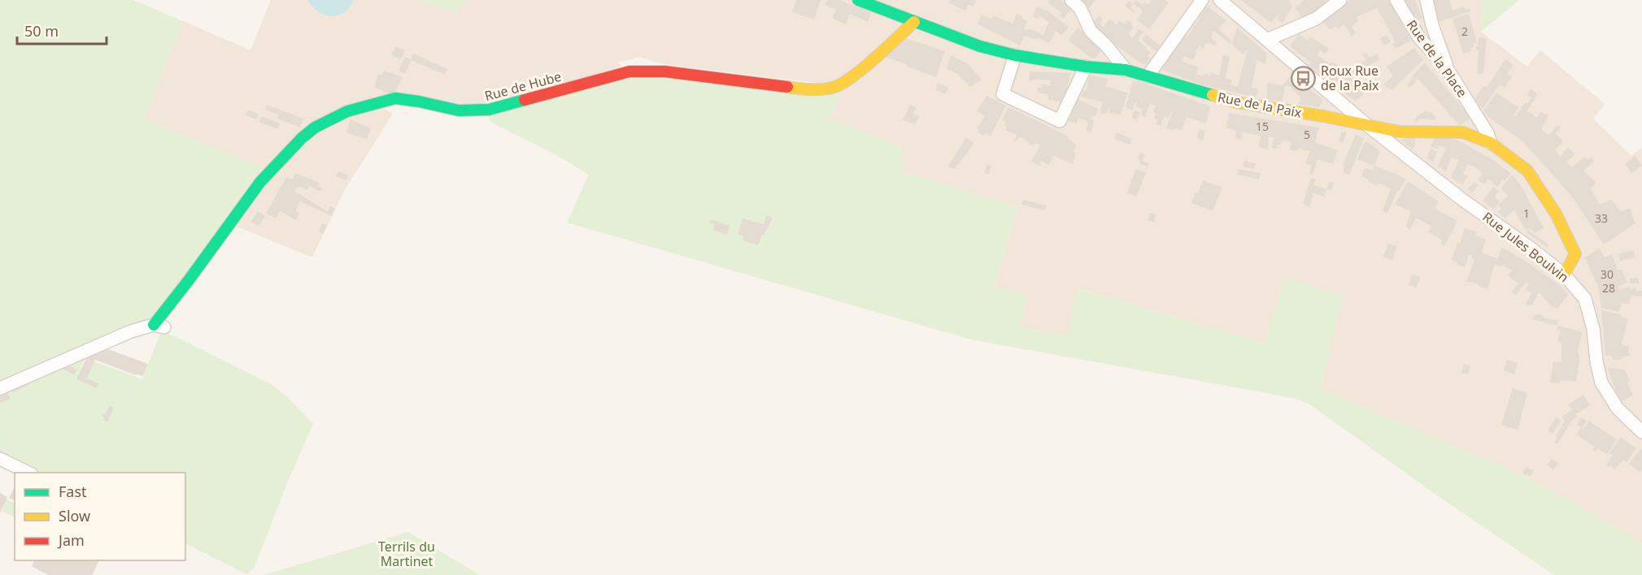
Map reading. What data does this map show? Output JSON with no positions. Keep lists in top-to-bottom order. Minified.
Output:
{"streets":{"street":["Rue de la Place","Rue de Hube","Rue de la Paix","Rue Jules Boulvin"]},"crossings":[["Rue de la Place","Rue de la Paix"],["Rue de Hube","Rue de la Paix"],["Rue de la Paix","Rue Jules Boulvin"]],"parks":["Terrils du Martinet"],"places":{"bus stop":["Roux Rue de la Paix"]},"house_numbers":["2","15","5","1","33","30","28"],"legend":["Fast","Slow","Jam"],"scale_bar":"50 m"}
